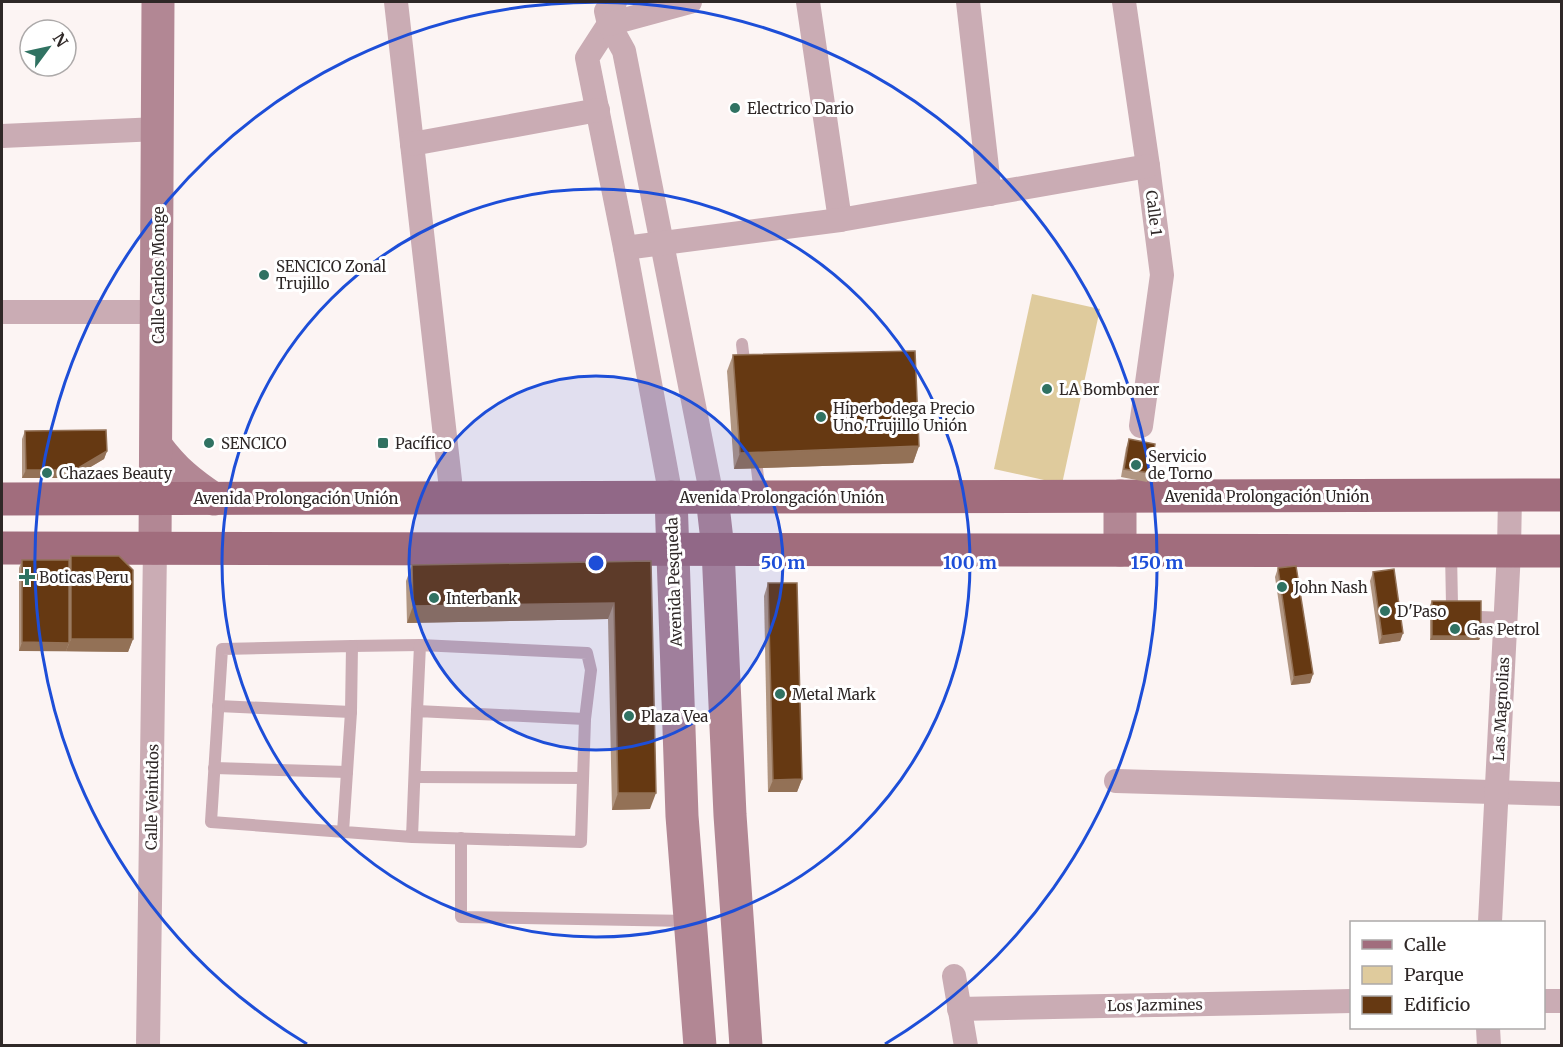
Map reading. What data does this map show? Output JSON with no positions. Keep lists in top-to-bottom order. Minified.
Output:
{"streets":{"main road":["Calle Carlos Monge","Avenida Prolongación Unión","Avenida Pesqueda"],"street":["Calle 1","Las Magnolias","Calle Veintidos","Los Jazmines"]},"crossings":[["Calle Carlos Monge","Avenida Prolongación Unión"],["Calle Carlos Monge","Calle Veintidos"],["Avenida Prolongación Unión","Avenida Pesqueda"],["Avenida Prolongación Unión","Las Magnolias"]],"places":{"other":["Electrico Dario","SENCICO Zonal Trujillo","LA Bomboner","Hiperbodega Precio Uno Trujillo Unión","SENCICO","Servicio de Torno","Chazaes Beauty","John Nash","Interbank","D'Paso","Gas Petrol","Metal Mark","Plaza Vea"],"transit":["Pacífico"],"health":["Boticas Peru"]},"legend":["Calle","Parque","Edificio"],"north":"top right","rings":["50 m","100 m","150 m"]}
